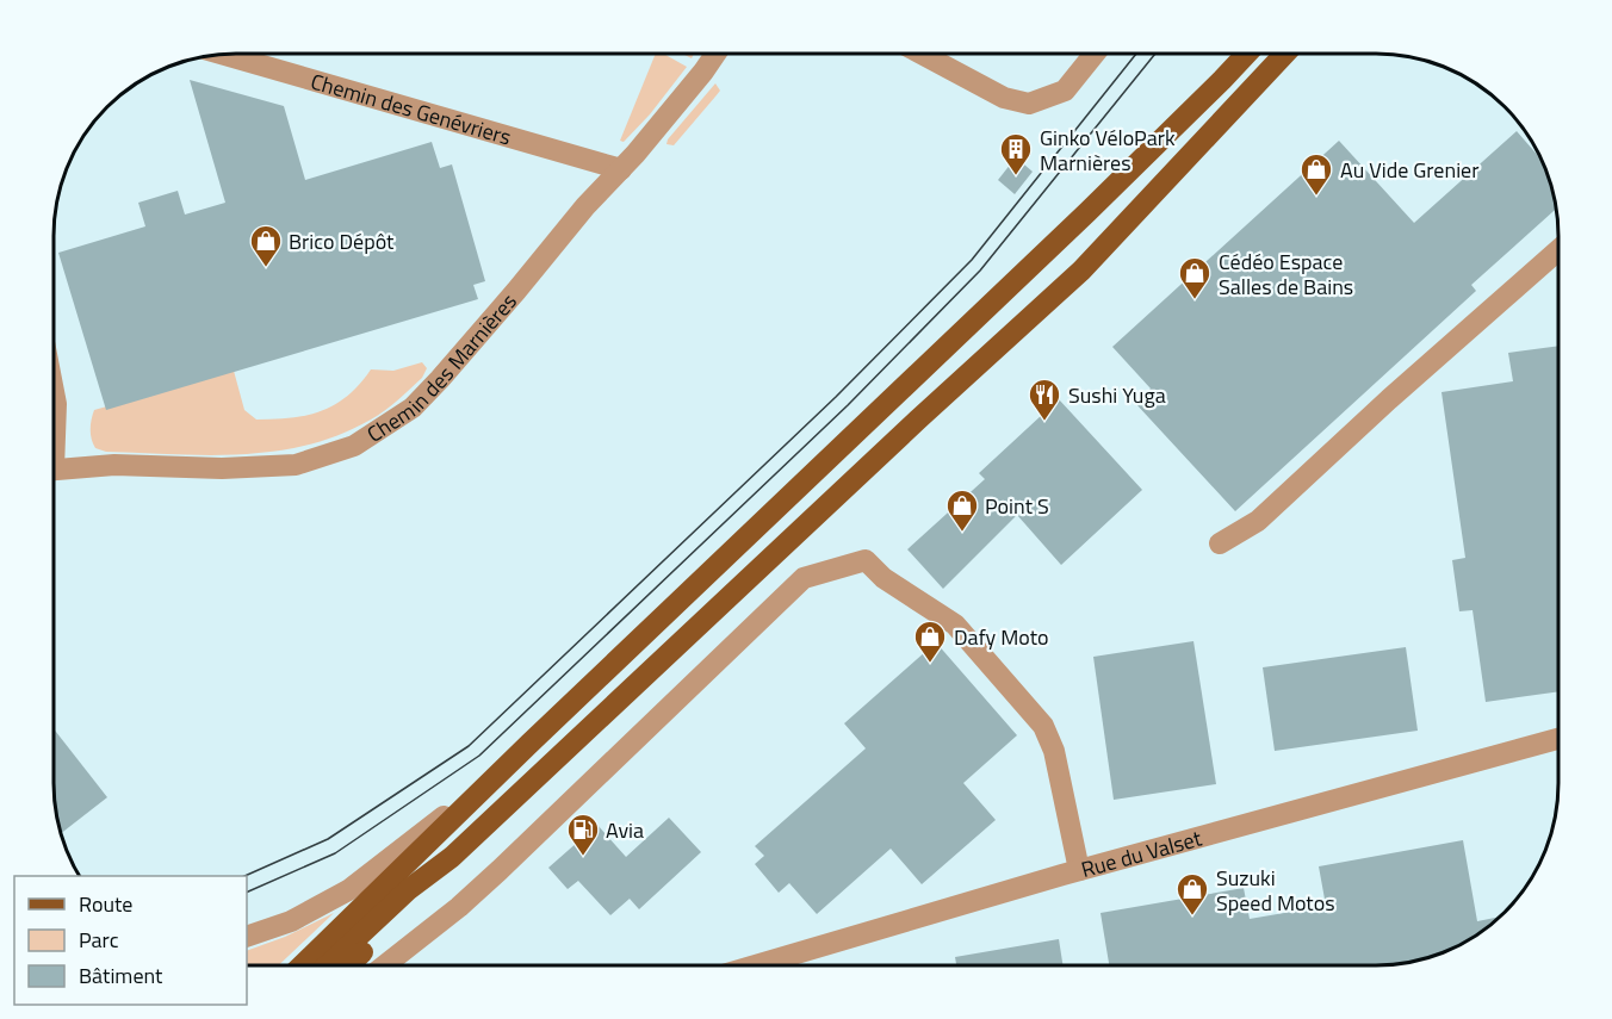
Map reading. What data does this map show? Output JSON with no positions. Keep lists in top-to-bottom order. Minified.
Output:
{"streets":{"street":["Chemin des Genévriers","Chemin des Marnières","Rue du Valset"]},"crossings":[["Chemin des Genévriers","Chemin des Marnières"]],"places":{"building":["Ginko VéloPark Marnières"],"shop":["Au Vide Grenier","Brico Dépôt","Cédéo Espace Salles de Bains","Point S","Dafy Moto","Suzuki Speed Motos"],"restaurant":["Sushi Yuga"],"fuel station":["Avia"]},"legend":["Route","Parc","Bâtiment"]}
